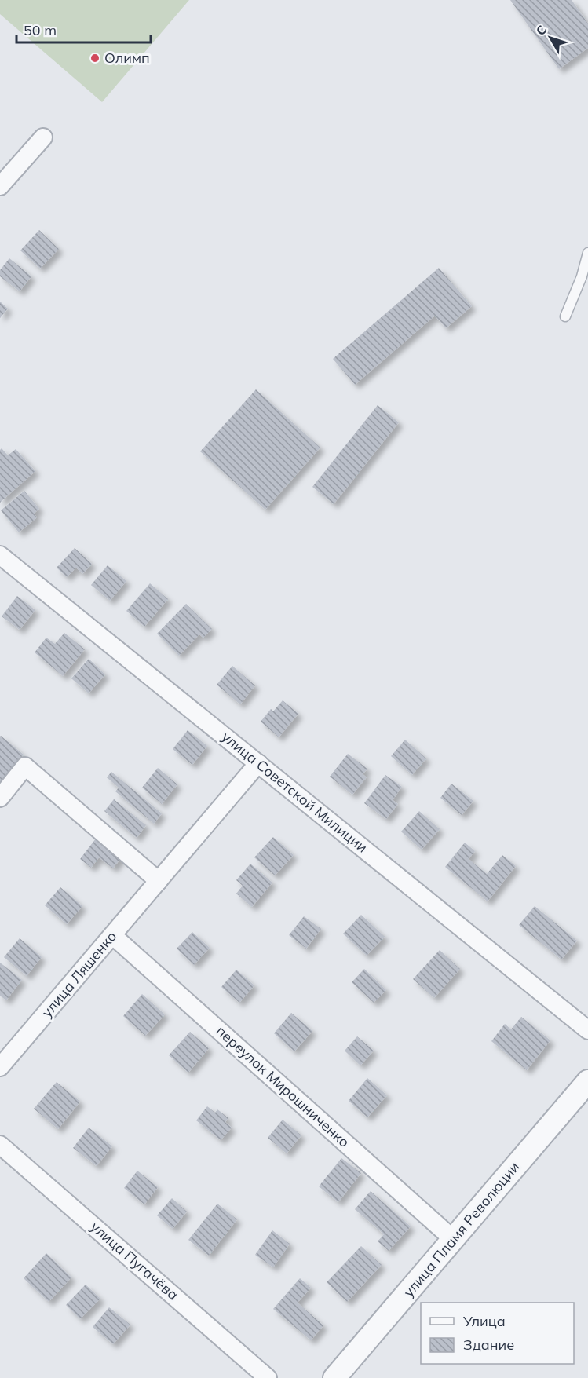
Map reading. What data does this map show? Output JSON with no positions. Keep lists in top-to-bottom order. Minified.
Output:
{"streets":{"street":["улица Советской Милиции","улица Ляшенко","переулок Мирошниченко","улица Пламя Революции","улица Пугачёва"]},"crossings":[["улица Советской Милиции","улица Ляшенко"],["улица Ляшенко","переулок Мирошниченко"],["переулок Мирошниченко","улица Пламя Революции"]],"places":["Олимп"],"legend":["Улица","Здание"],"scale_bar":"50 m","north":"top left"}
